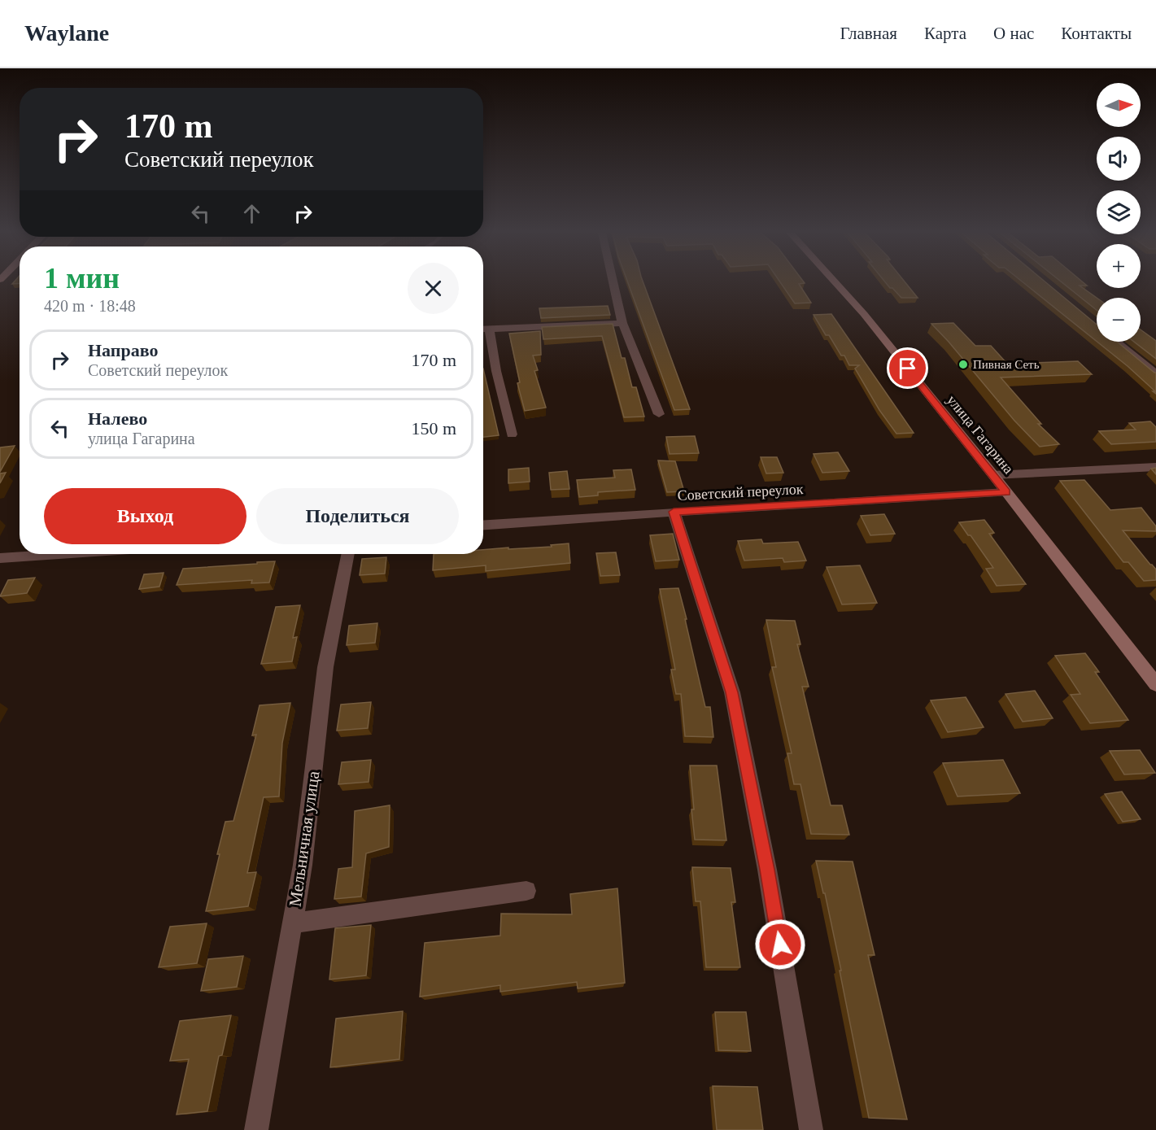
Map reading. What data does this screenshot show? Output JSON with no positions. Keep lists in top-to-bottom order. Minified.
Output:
{"streets":{"main road":["улица Гагарина"],"street":["Советский переулок","Мельничная улица"]},"crossings":[["улица Гагарина","Советский переулок"]],"places":["Пивная Сеть"],"north":"right","page":{"header":"Waylane","nav":["Главная","Карта","О нас","Контакты"],"map_buttons":["+","−"],"turn":["170 m","Советский переулок"],"heading":["1 мин","420 m · 18:48"],"list":[{"name":"Направо","note":"Советский переулок","value":"170 m"},{"name":"Налево","note":"улица Гагарина","value":"150 m"}],"buttons":["Выход","Поделиться"]}}
